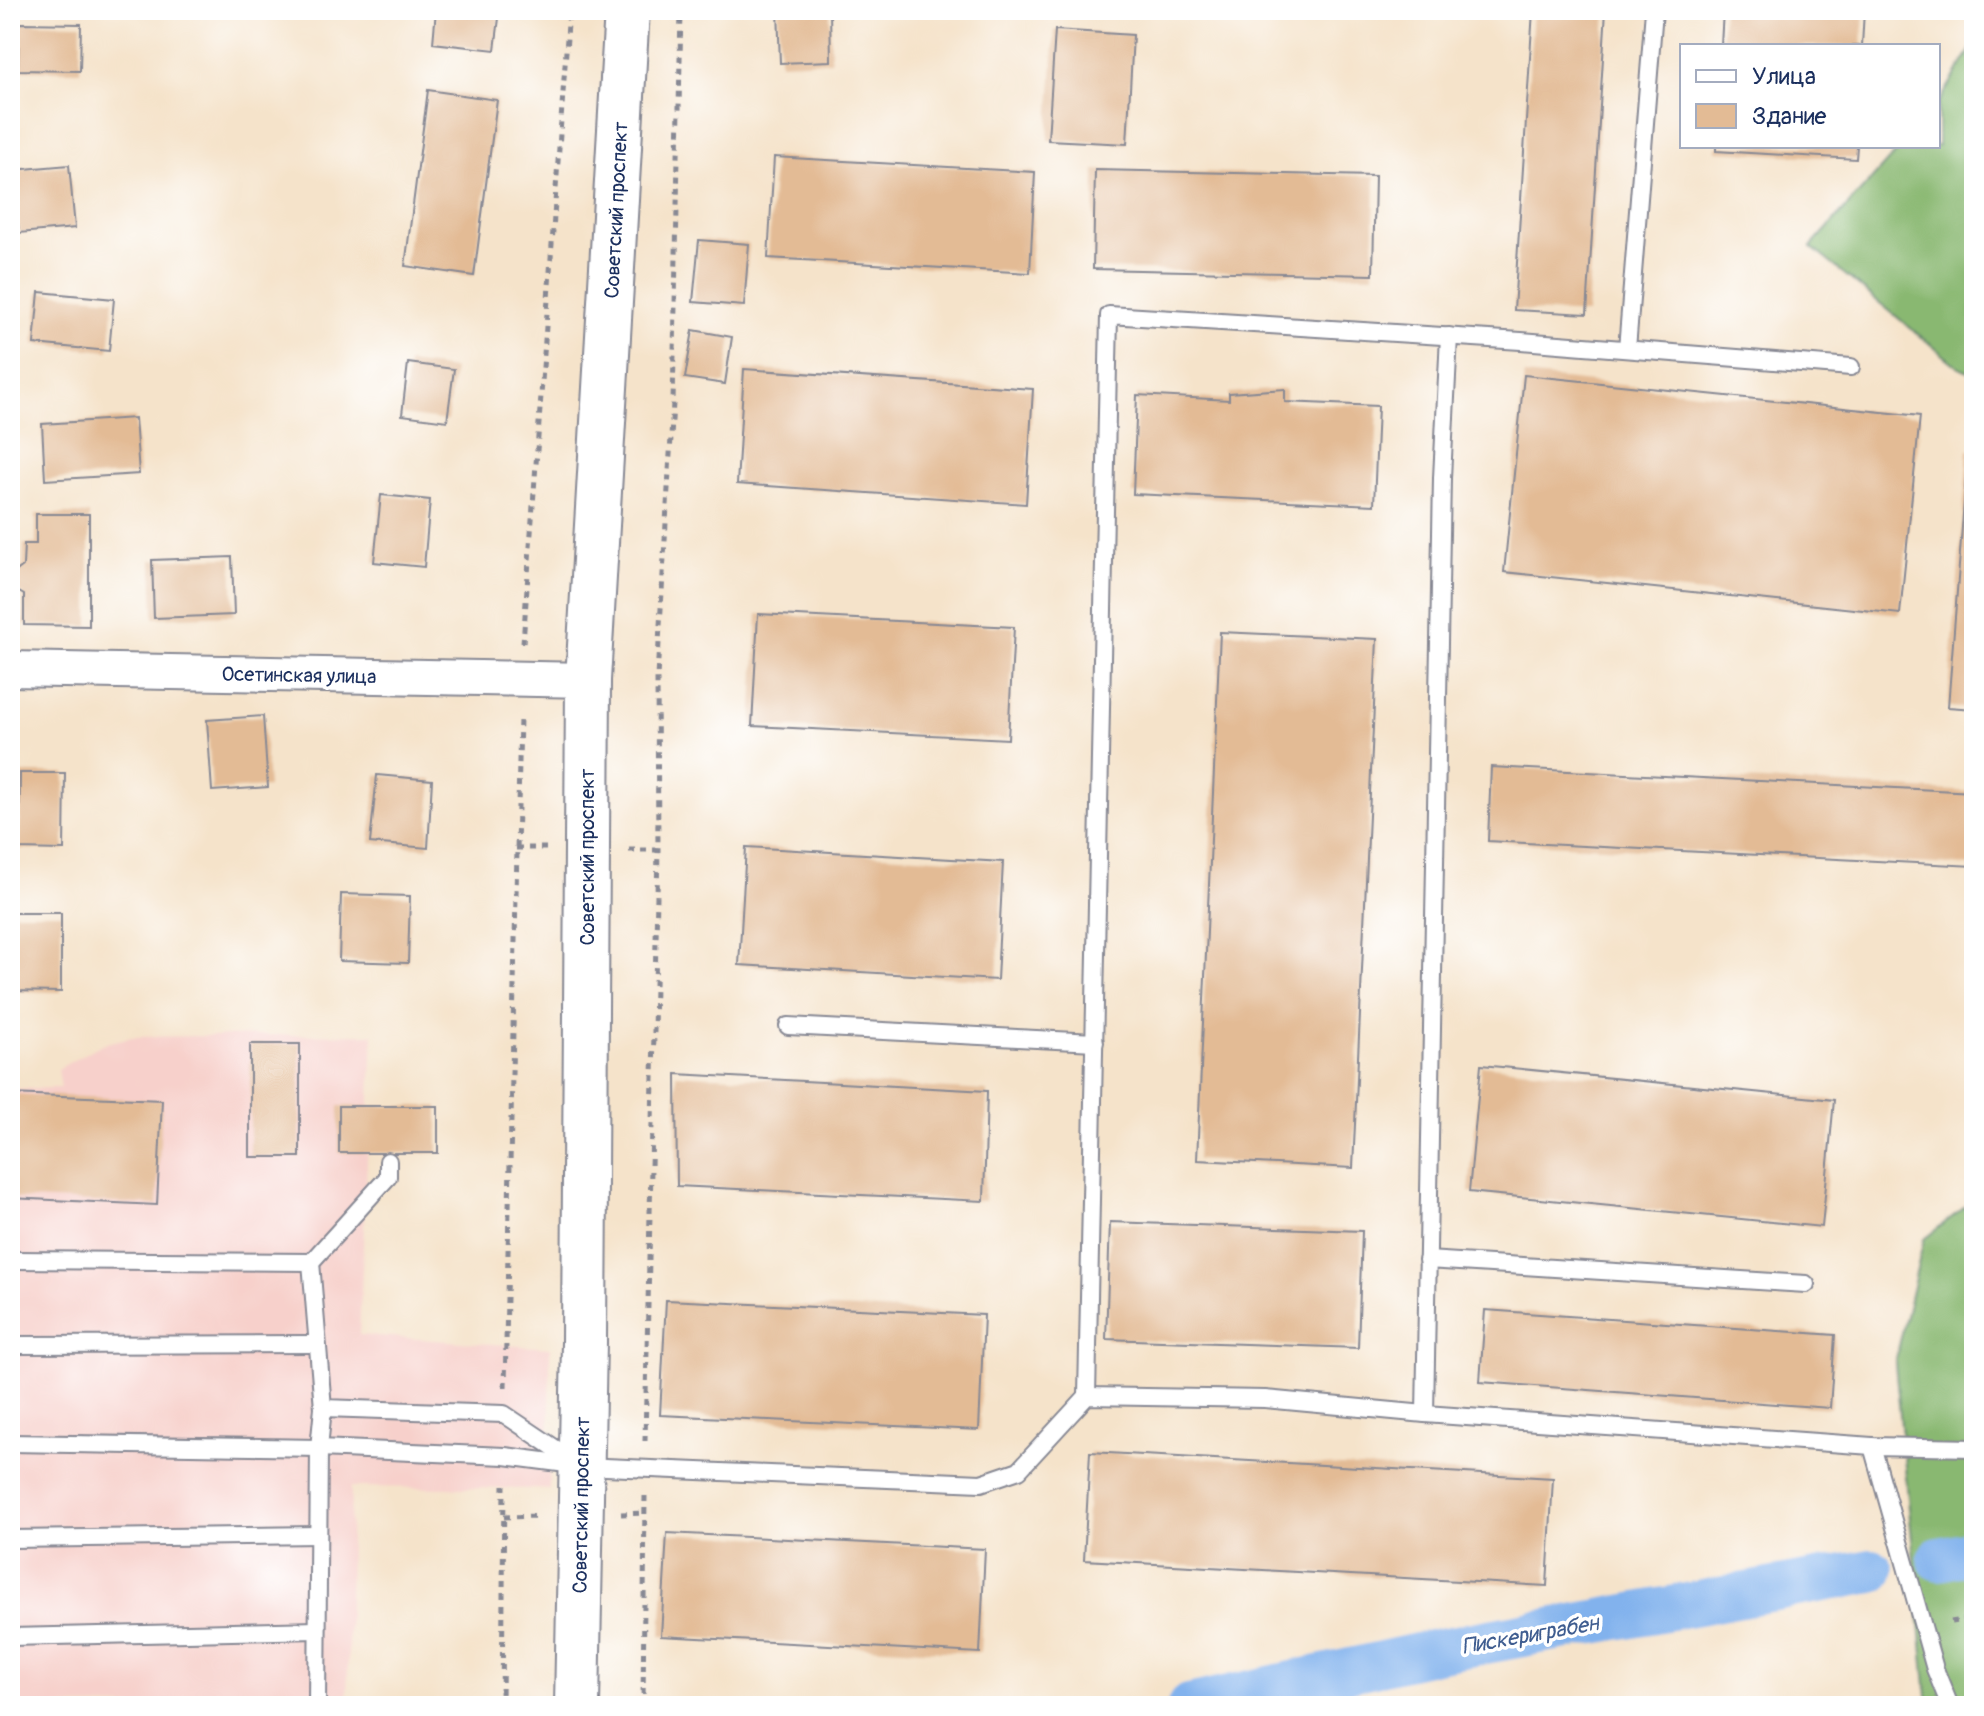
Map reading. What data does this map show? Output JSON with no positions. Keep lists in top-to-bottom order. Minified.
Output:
{"streets":{"main road":["Советский проспект"],"street":["Осетинская улица"]},"crossings":[["Советский проспект","Осетинская улица"]],"water":["Пискериграбен"],"legend":["Улица","Здание"]}
